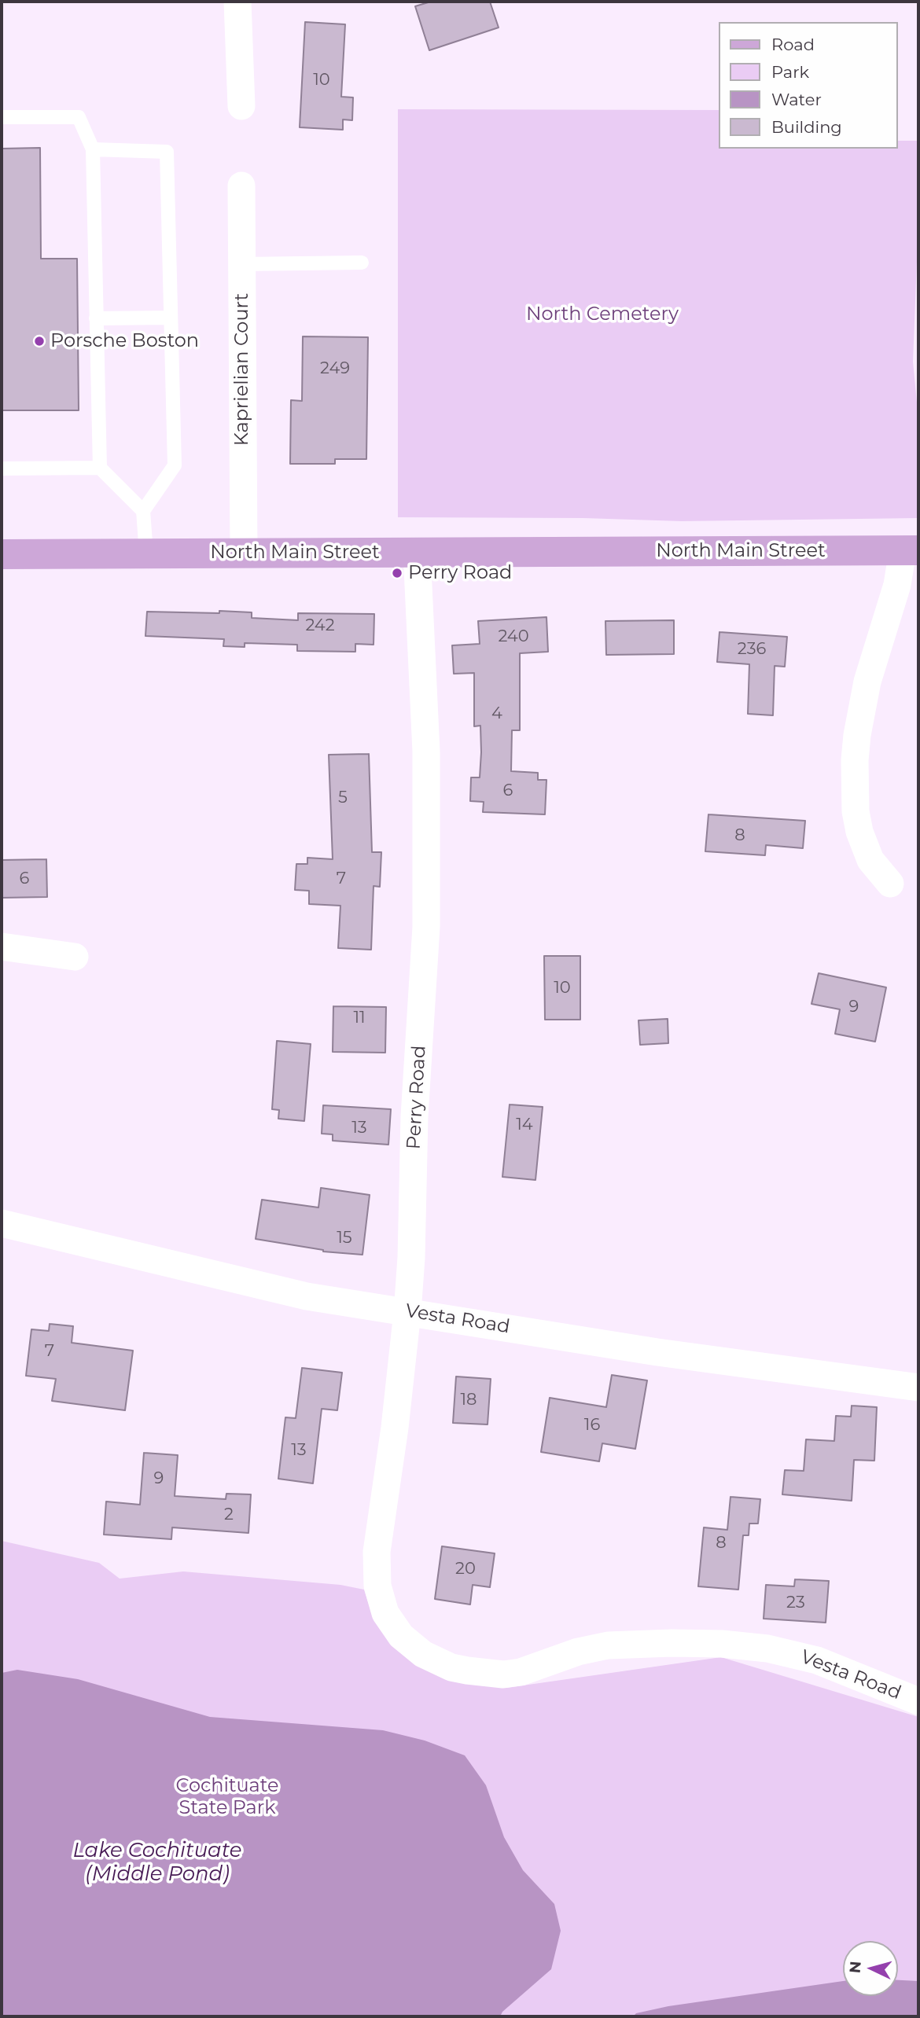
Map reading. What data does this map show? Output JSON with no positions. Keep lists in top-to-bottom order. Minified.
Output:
{"streets":{"main road":["North Main Street"],"street":["Kaprielian Court","Perry Road","Vesta Road"]},"crossings":[["Kaprielian Court","North Main Street"],["North Main Street","Perry Road"],["Perry Road","Vesta Road"]],"water":["Lake Cochituate (Middle Pond)"],"parks":["North Cemetery","Cochituate State Park"],"places":["Porsche Boston","Perry Road"],"house_numbers":["10","249","242","240","236","4","6","5","8","6","7","10","9","11","14","13","15","7","18","16","13","9","2","8","20","23"],"legend":["Road","Park","Water","Building"],"north":"left"}
